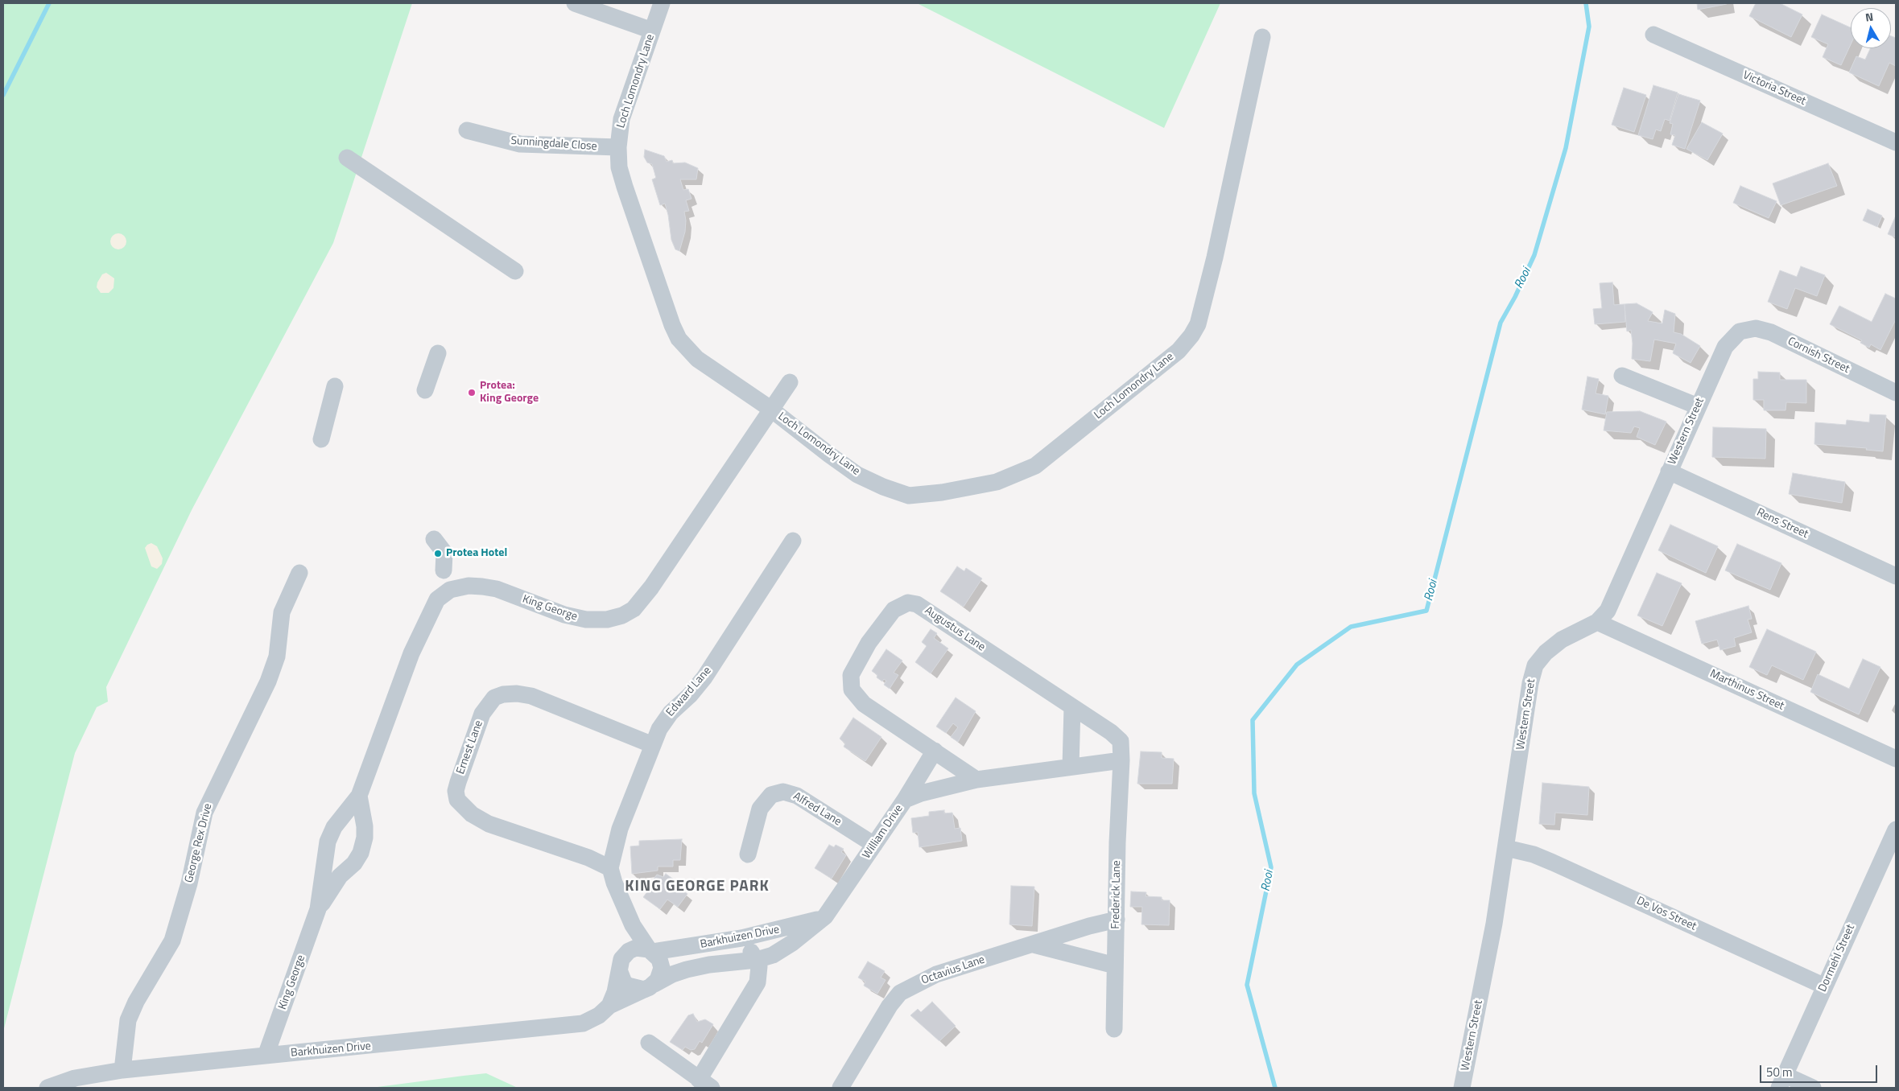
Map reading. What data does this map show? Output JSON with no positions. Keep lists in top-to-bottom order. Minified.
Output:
{"streets":{"street":["Loch Lomondry Lane","Victoria Street","Sunningdale Close","Cornish Street","Western Street","Rens Street","King George","Augustus Lane","Marthinus Street","Edward Lane","Ernest Lane","Alfred Lane","William Drive","George Rex Drive","Frederick Lane","De Vos Street","Barkhuizen Drive","Dormehl Street","Octavius Lane"]},"crossings":[["Loch Lomondry Lane","Sunningdale Close"],["Loch Lomondry Lane","King George"],["Cornish Street","Western Street"],["Western Street","Rens Street"],["Western Street","Marthinus Street"],["Western Street","De Vos Street"],["King George","Barkhuizen Drive"],["Augustus Lane","William Drive"],["Augustus Lane","Frederick Lane"],["Edward Lane","Ernest Lane"],["Alfred Lane","William Drive"],["William Drive","Frederick Lane"],["William Drive","Barkhuizen Drive"],["George Rex Drive","Barkhuizen Drive"],["Frederick Lane","Octavius Lane"],["De Vos Street","Dormehl Street"]],"districts":["KING GEORGE PARK"],"water":["Rooi"],"places":["Protea: King George","Protea Hotel"],"scale_bar":"50 m","north":"top"}
